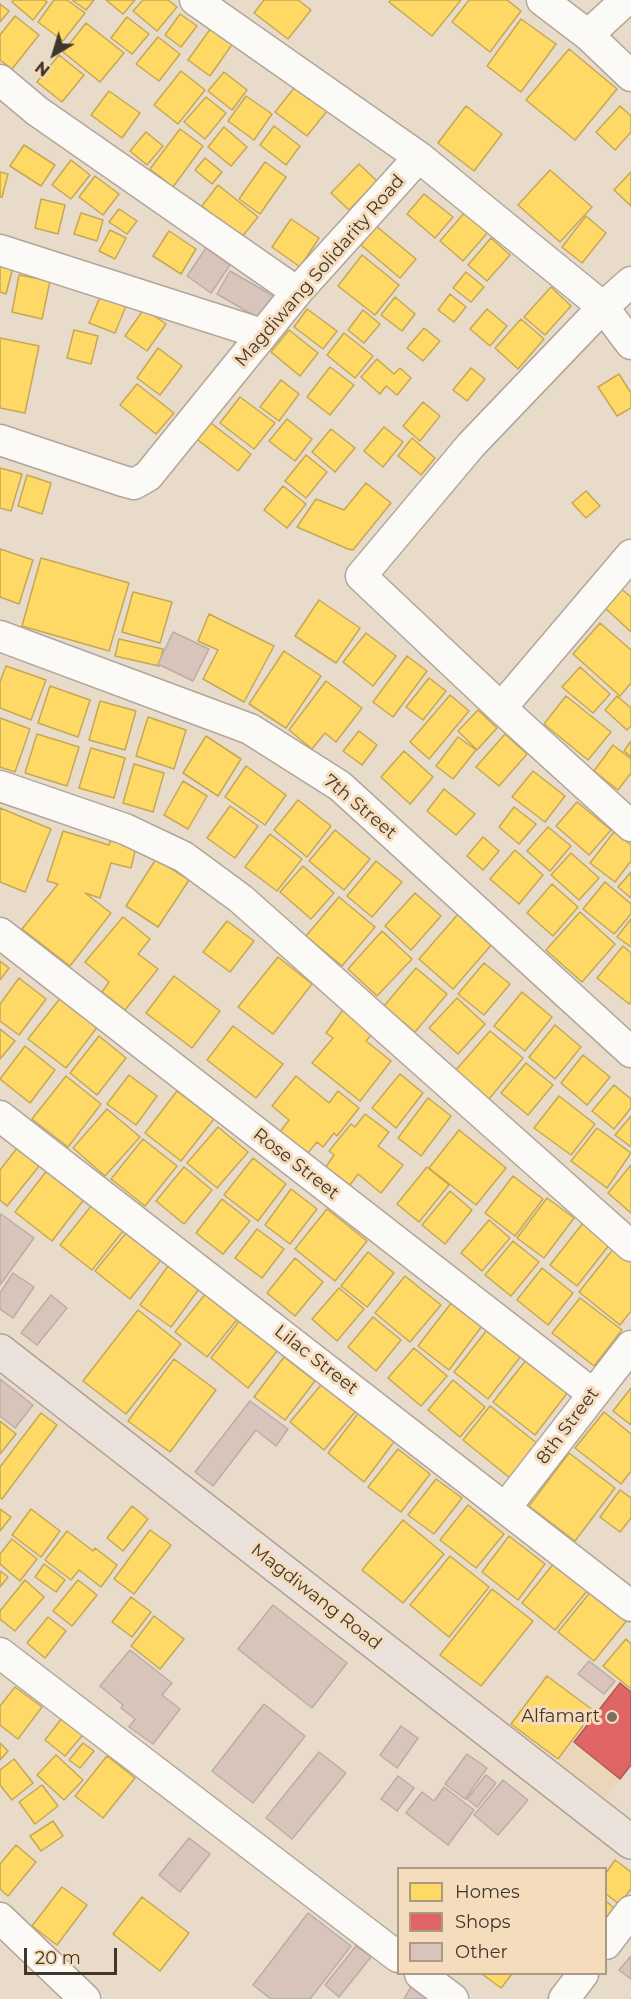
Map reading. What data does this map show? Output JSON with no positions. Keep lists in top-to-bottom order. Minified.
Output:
{"streets":{"main road":["Magdiwang Road"],"street":["Magdiwang Solidarity Road","7th Street","Rose Street","Lilac Street","8th Street"]},"crossings":[["Rose Street","8th Street"],["Lilac Street","8th Street"]],"places":["Alfamart"],"legend":["Homes","Shops","Other"],"scale_bar":"20 m","north":"bottom left"}
